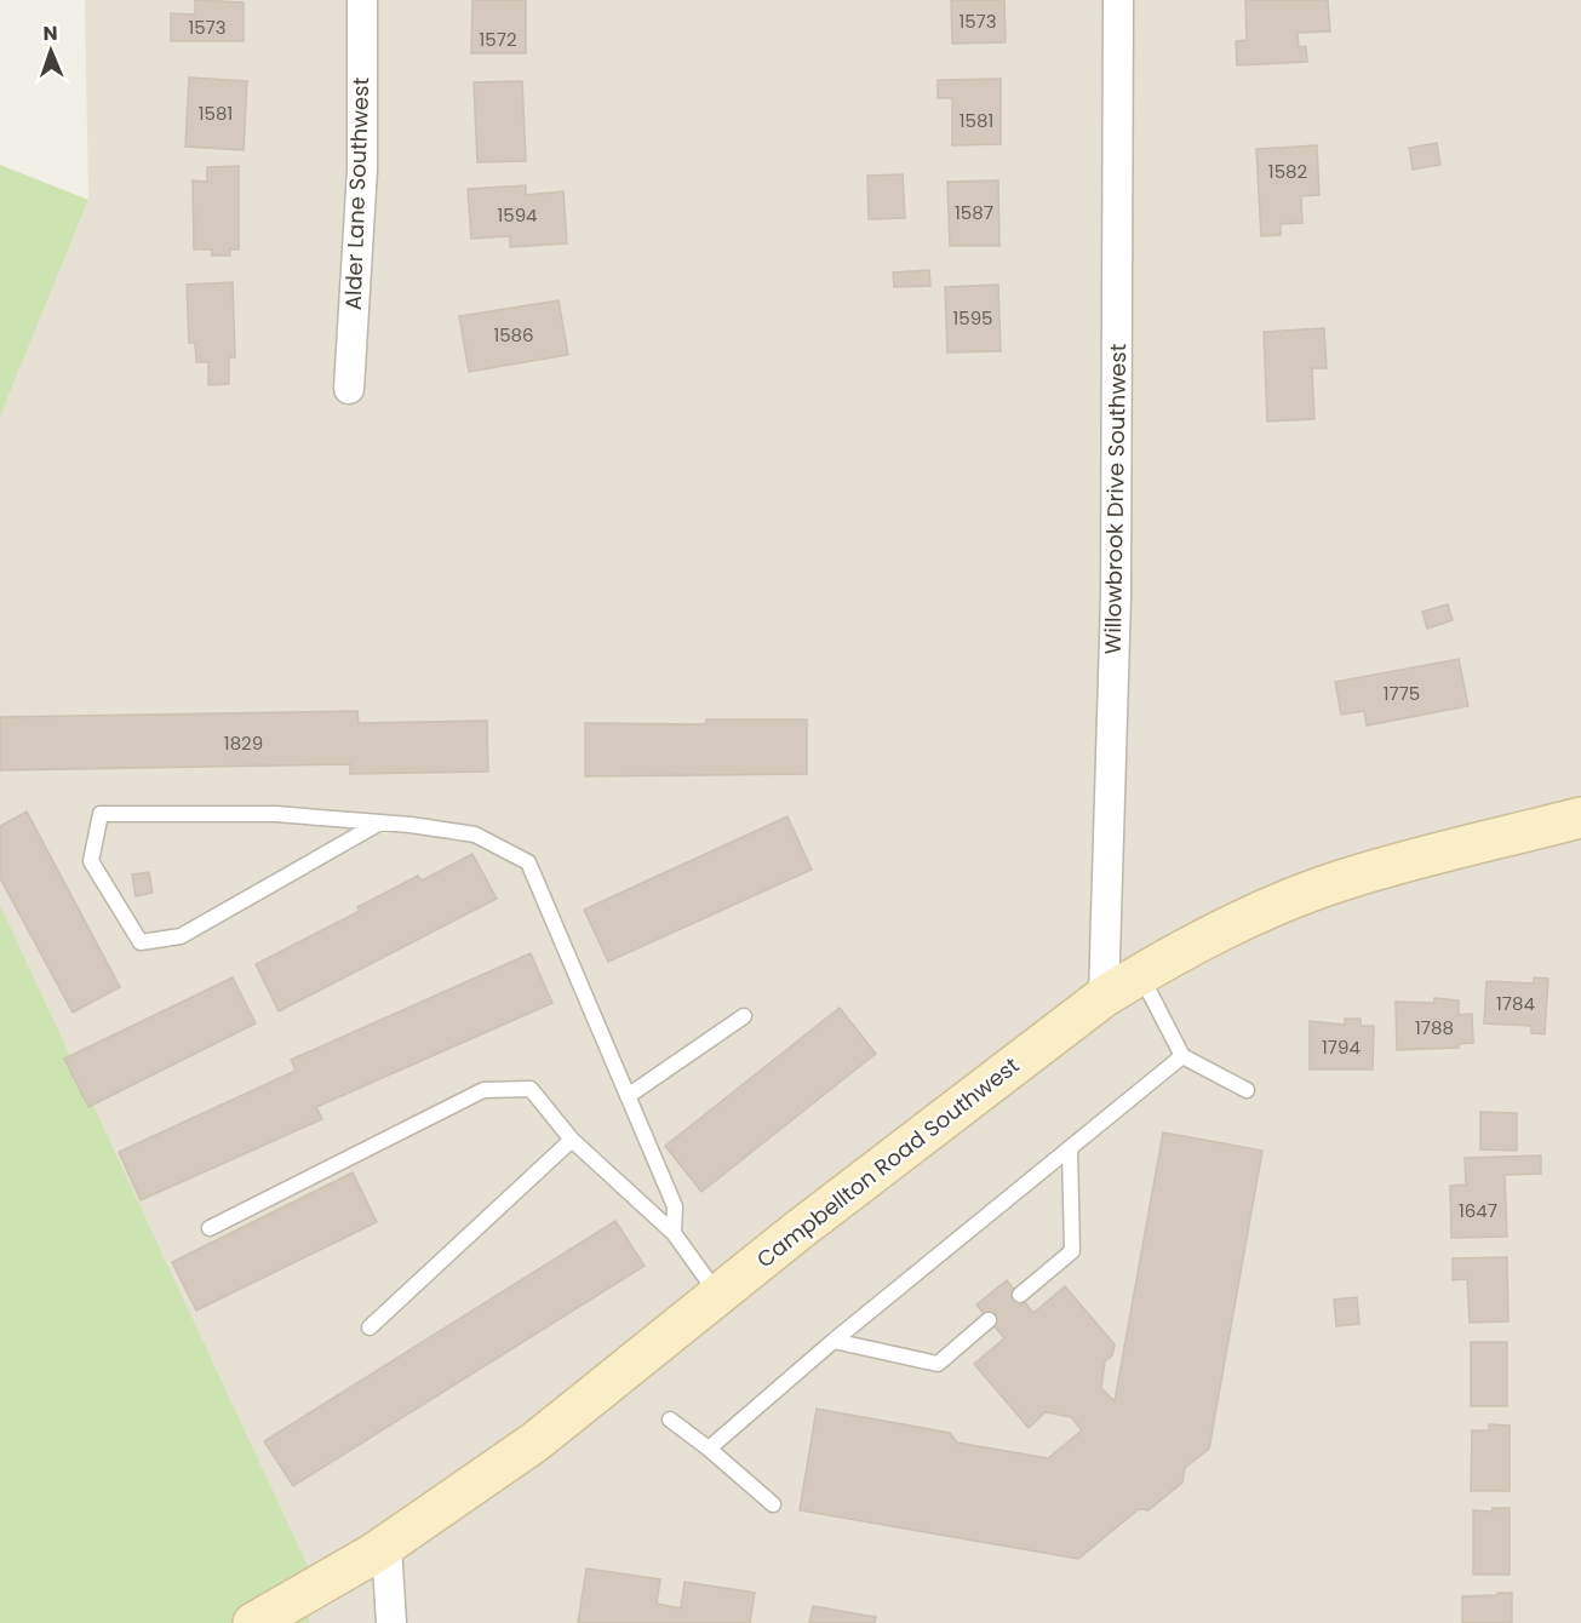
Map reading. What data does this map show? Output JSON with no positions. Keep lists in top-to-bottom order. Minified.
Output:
{"streets":{"main road":["Campbellton Road Southwest"],"street":["Alder Lane Southwest","Willowbrook Drive Southwest"]},"crossings":[["Willowbrook Drive Southwest","Campbellton Road Southwest"]],"house_numbers":["1573","1573","1572","1581","1581","1582","1587","1594","1595","1586","1775","1829","1784","1788","1794","1647"],"north":"top"}
